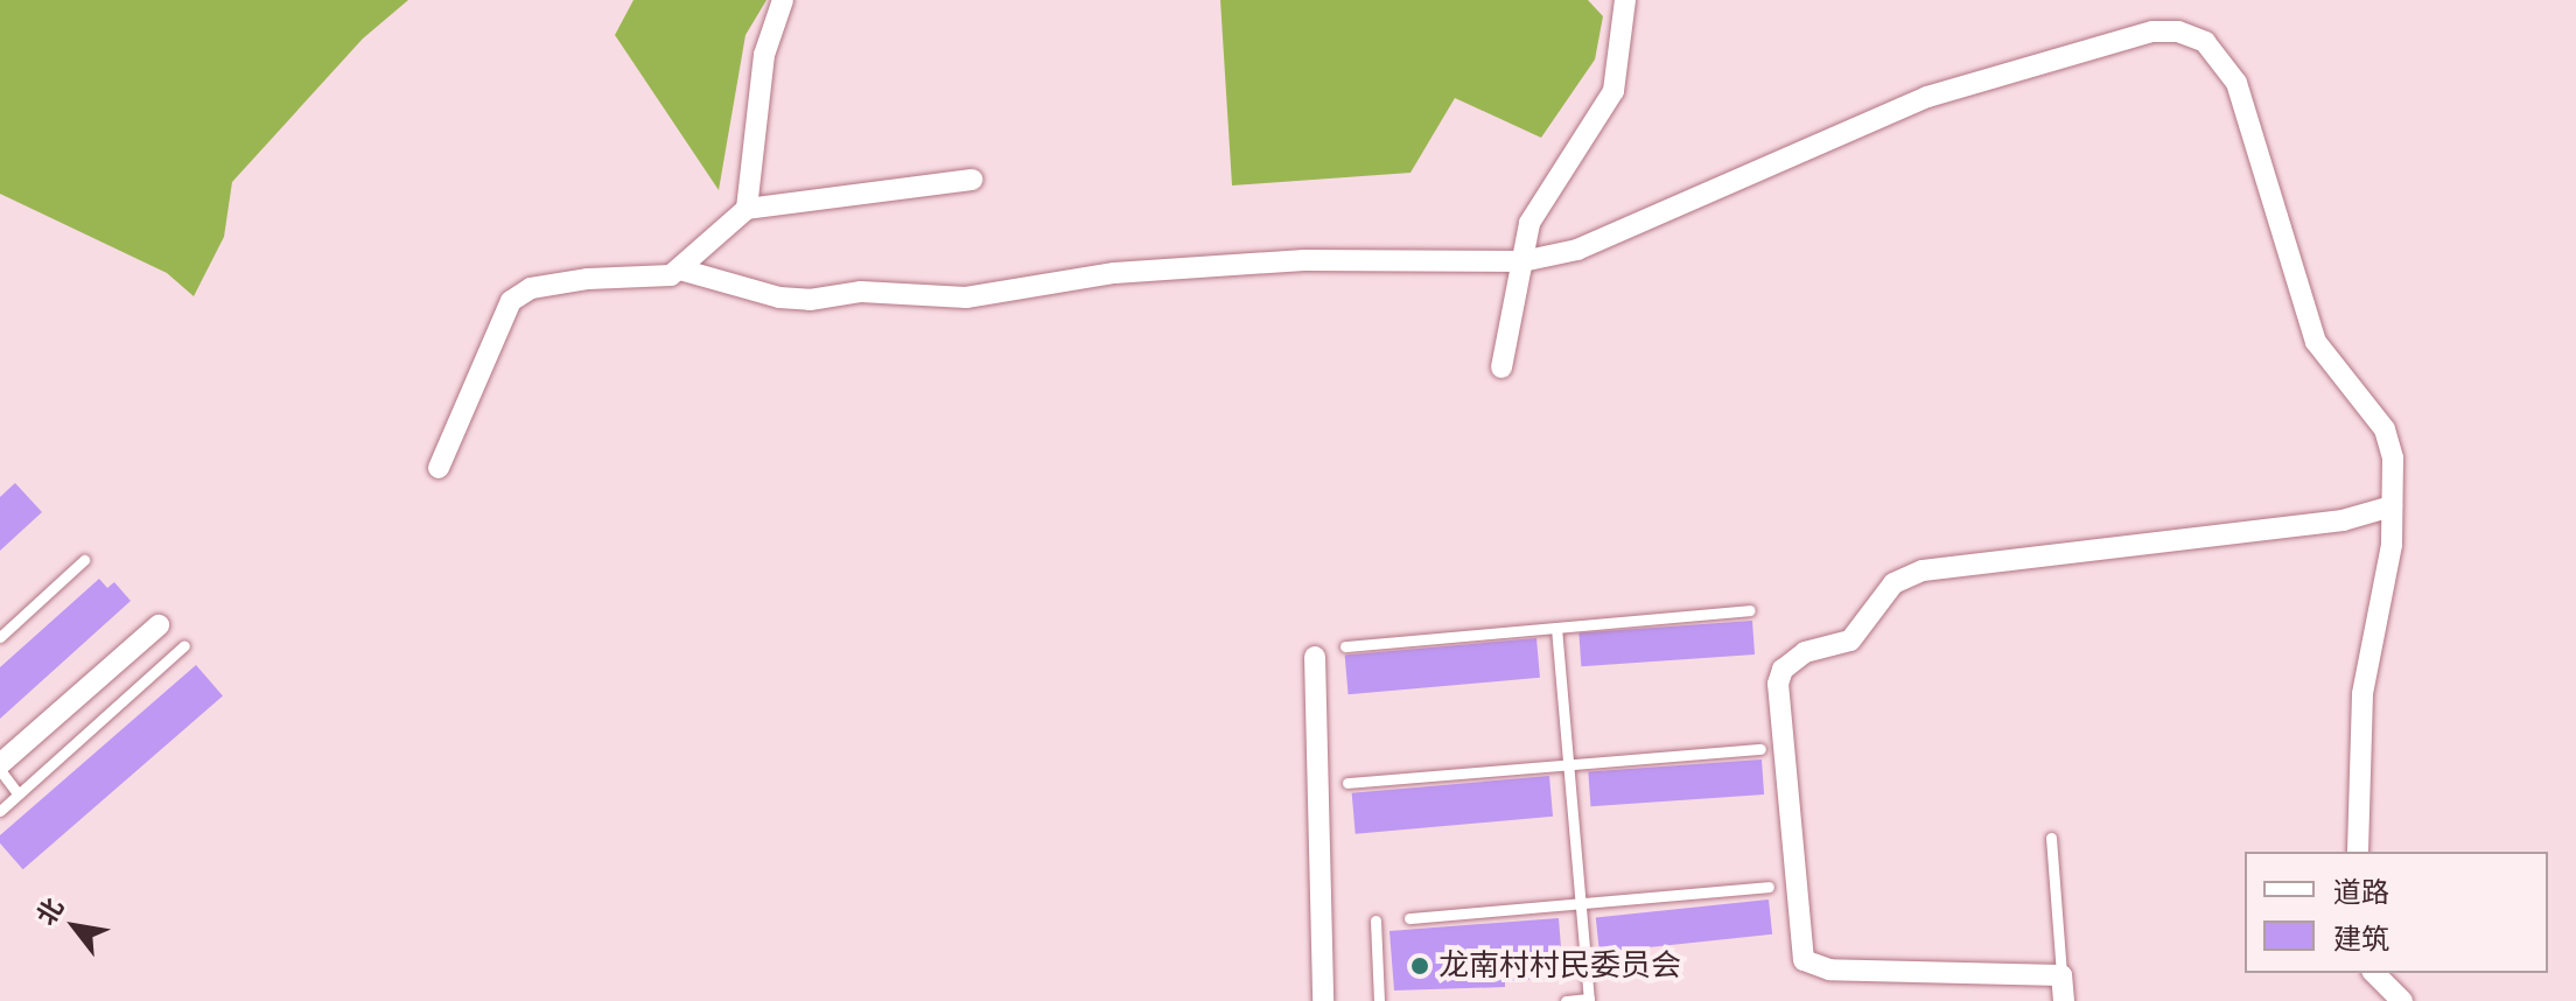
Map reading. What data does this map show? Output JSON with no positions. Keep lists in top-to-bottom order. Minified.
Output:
{"places":["龙南村村民委员会"],"legend":["道路","建筑"],"north":"top left"}
